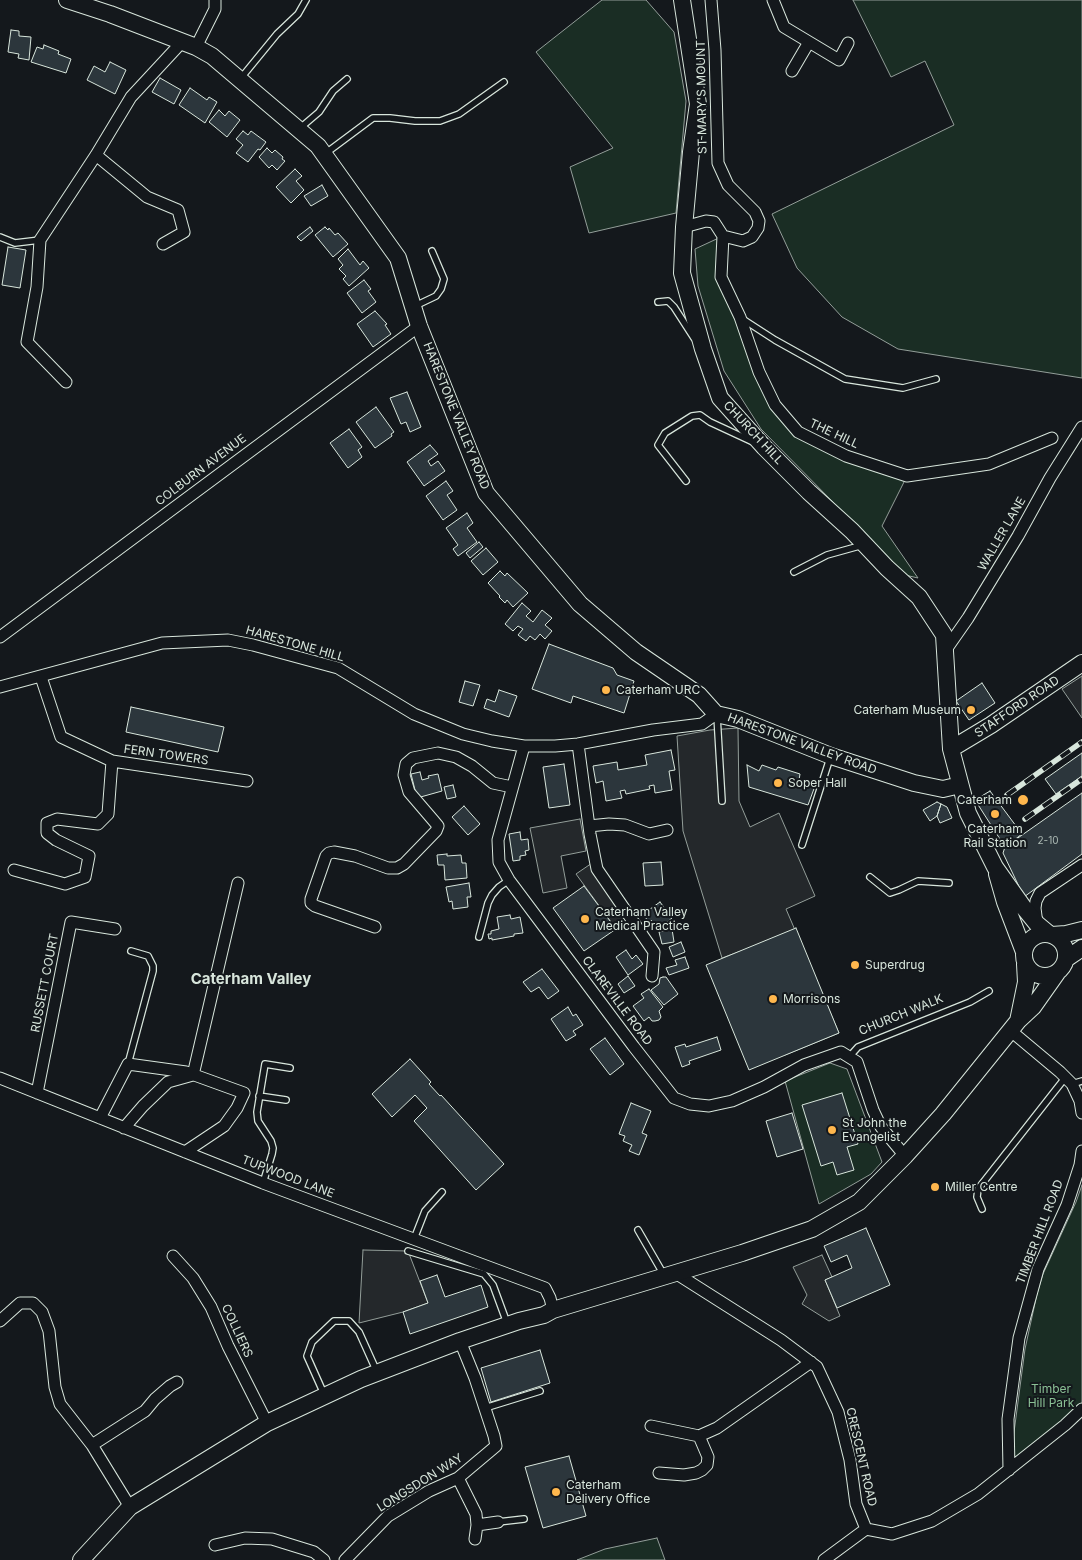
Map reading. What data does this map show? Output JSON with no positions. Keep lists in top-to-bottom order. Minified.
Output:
{"streets":{"main road":["HARESTONE VALLEY ROAD","CHURCH HILL","STAFFORD ROAD"],"street":["ST MARY'S MOUNT","THE HILL","COLBURN AVENUE","WALLER LANE","HARESTONE HILL","FERN TOWERS","RUSSETT COURT","CLAREVILLE ROAD","TUPWOOD LANE","TIMBER HILL ROAD","COLLIERS","CRESCENT ROAD","LONGSDON WAY"],"lane":["CHURCH WALK"]},"crossings":[["ST MARY'S MOUNT","THE HILL"],["HARESTONE VALLEY ROAD","CHURCH HILL"],["HARESTONE VALLEY ROAD","COLBURN AVENUE"],["HARESTONE VALLEY ROAD","HARESTONE HILL"],["CHURCH HILL","WALLER LANE"],["CHURCH HILL","STAFFORD ROAD"],["HARESTONE HILL","FERN TOWERS"],["HARESTONE HILL","CLAREVILLE ROAD"],["RUSSETT COURT","TUPWOOD LANE"],["CLAREVILLE ROAD","CHURCH WALK"]],"districts":["Caterham Valley"],"parks":["Timber Hill Park"],"places":["Caterham URC","Caterham Museum","Soper Hall","Caterham","Caterham Rail Station","Caterham Valley Medical Practice","Superdrug","Morrisons","St John the Evangelist","Miller Centre","Caterham Delivery Office"],"house_numbers":["2-10"]}
